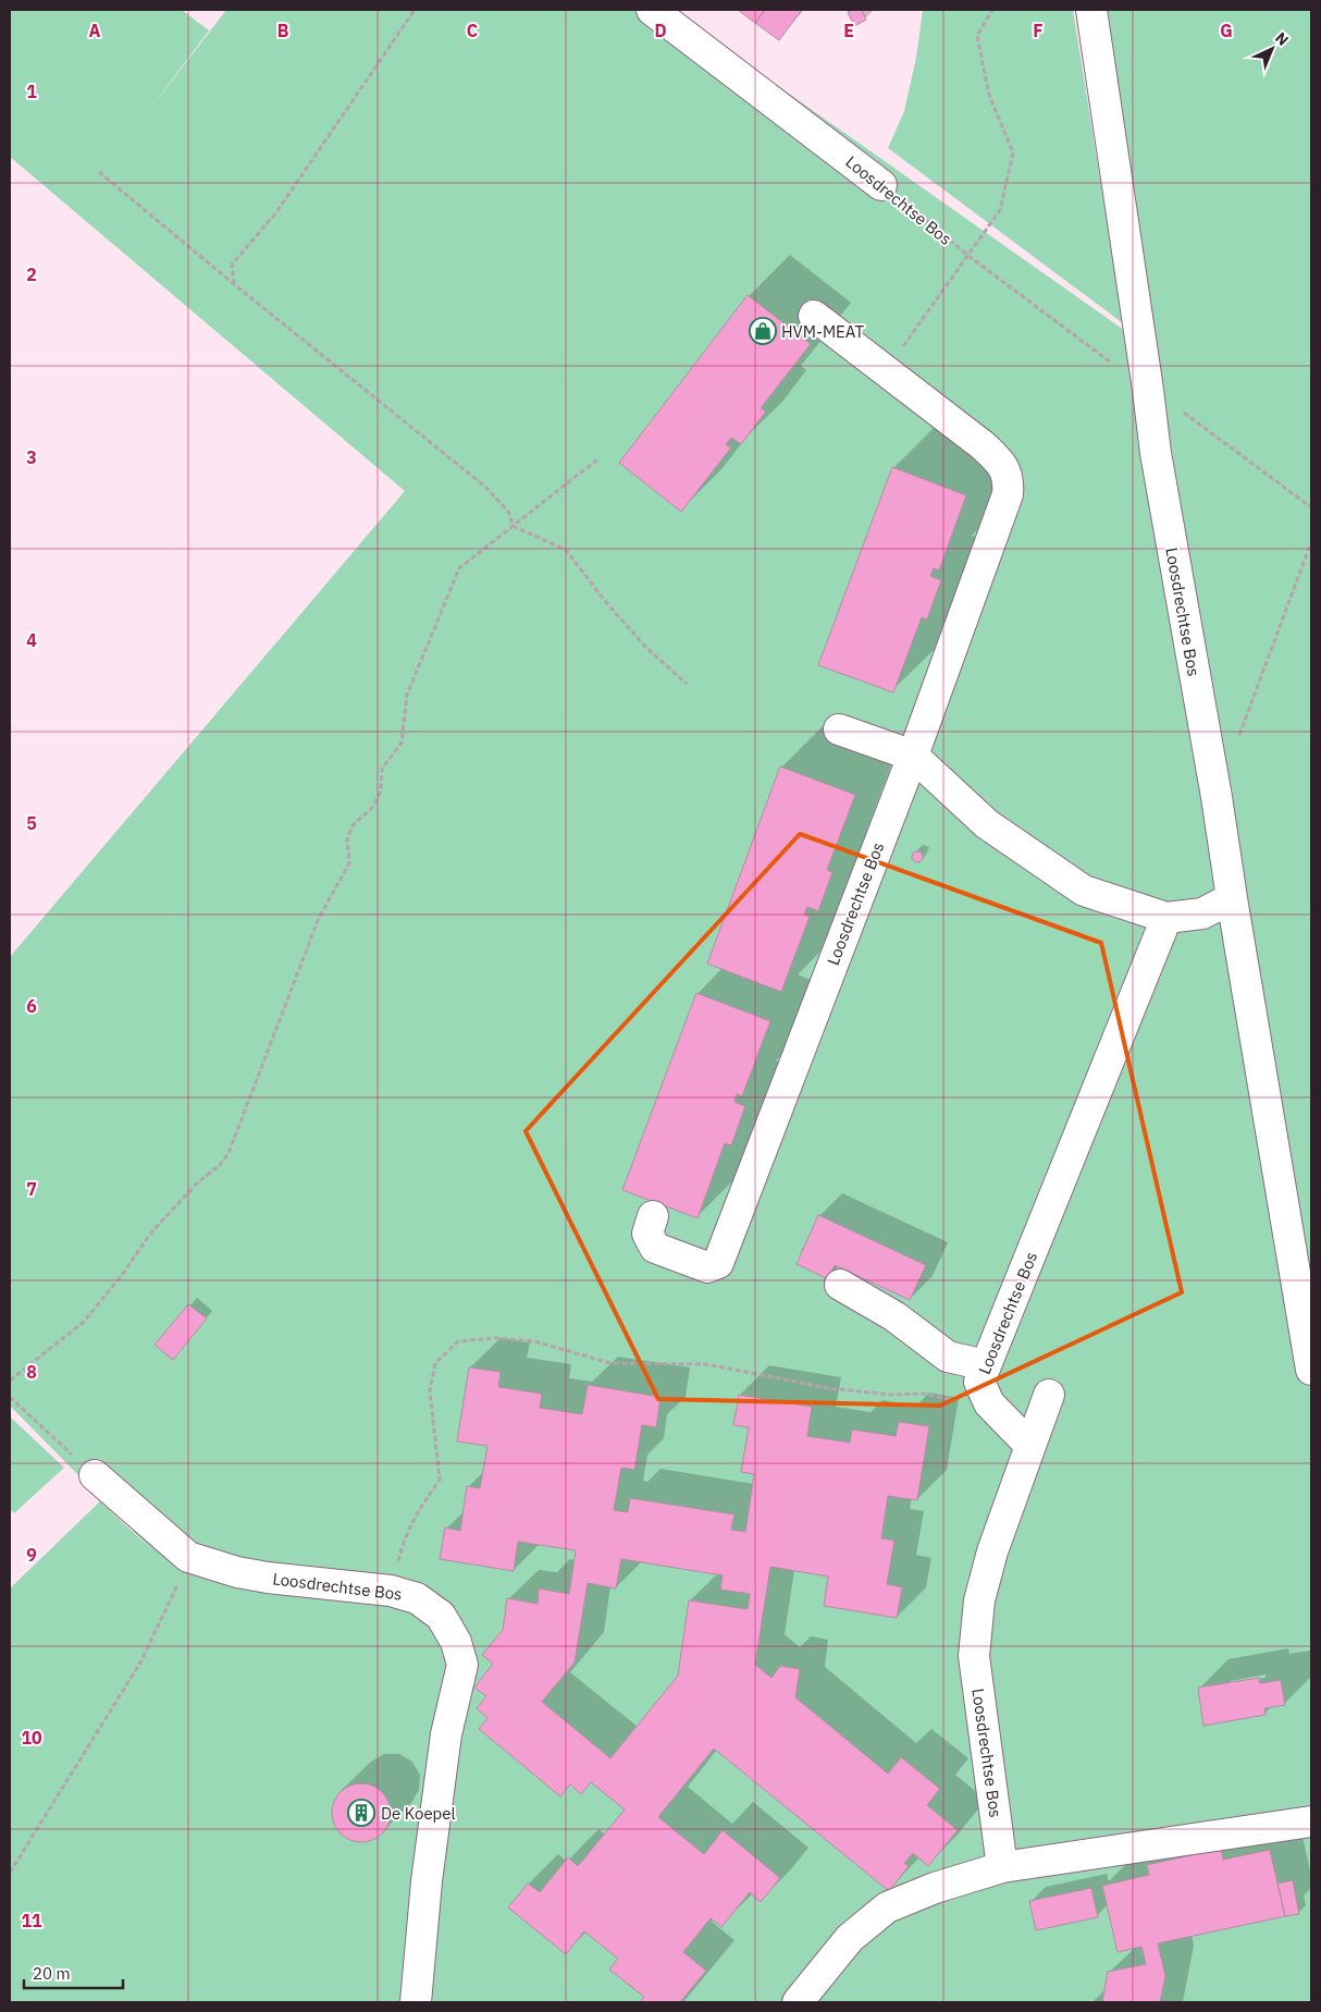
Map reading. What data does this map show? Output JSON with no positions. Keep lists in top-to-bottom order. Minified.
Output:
{"streets":{"street":["Loosdrechtse Bos"]},"places":{"shop":["HVM-MEAT"],"building":["De Koepel"]},"scale_bar":"20 m","north":"top right","grid":{"columns":["A","B","C","D","E","F","G"],"rows":["1","2","3","4","5","6","7","8","9","10","11"]}}
